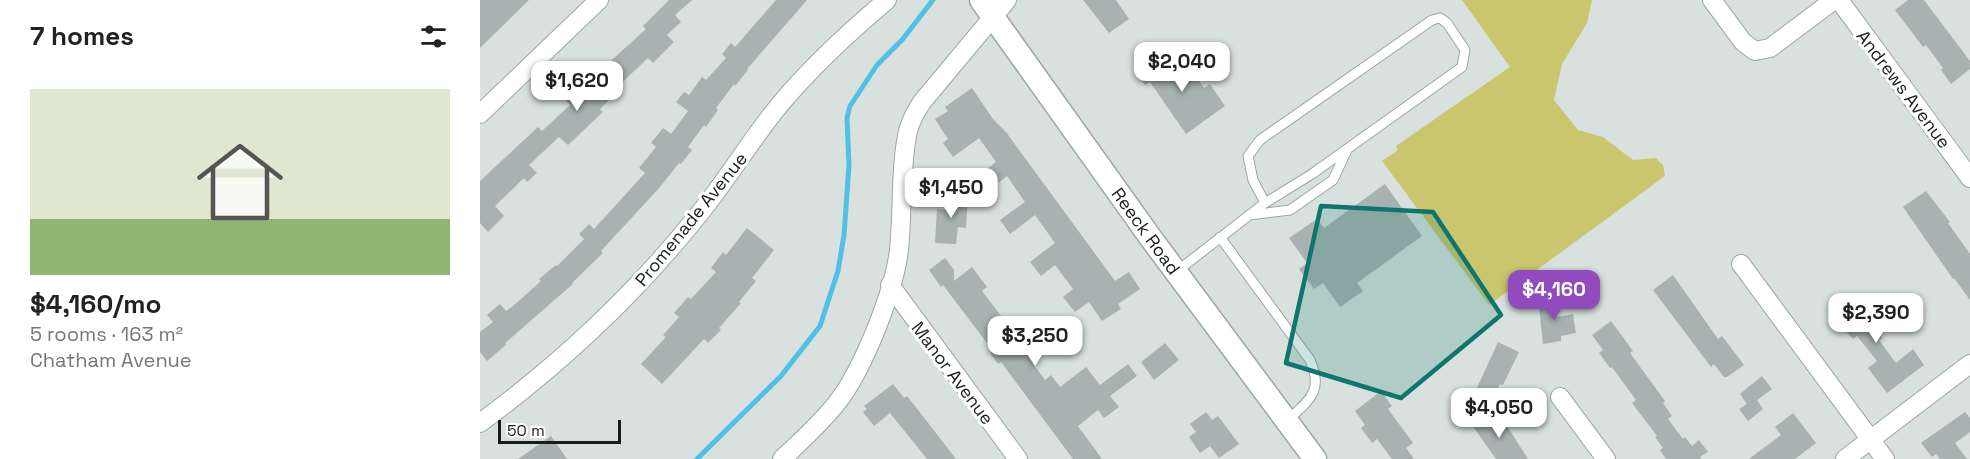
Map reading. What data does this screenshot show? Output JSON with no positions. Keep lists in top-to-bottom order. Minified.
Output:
{"streets":{"street":["Andrews Avenue","Promenade Avenue","Reeck Road","Manor Avenue"]},"scale_bar":"50 m","page":{"heading":"7 homes","price":["$2,040","$1,620","$1,450","$4,160","$2,390","$3,250","$4,050"],"list":[{"name":"$4,160/mo","note":"5 rooms · 163 m² · Chatham Avenue"}],"scale":"50 m"}}
